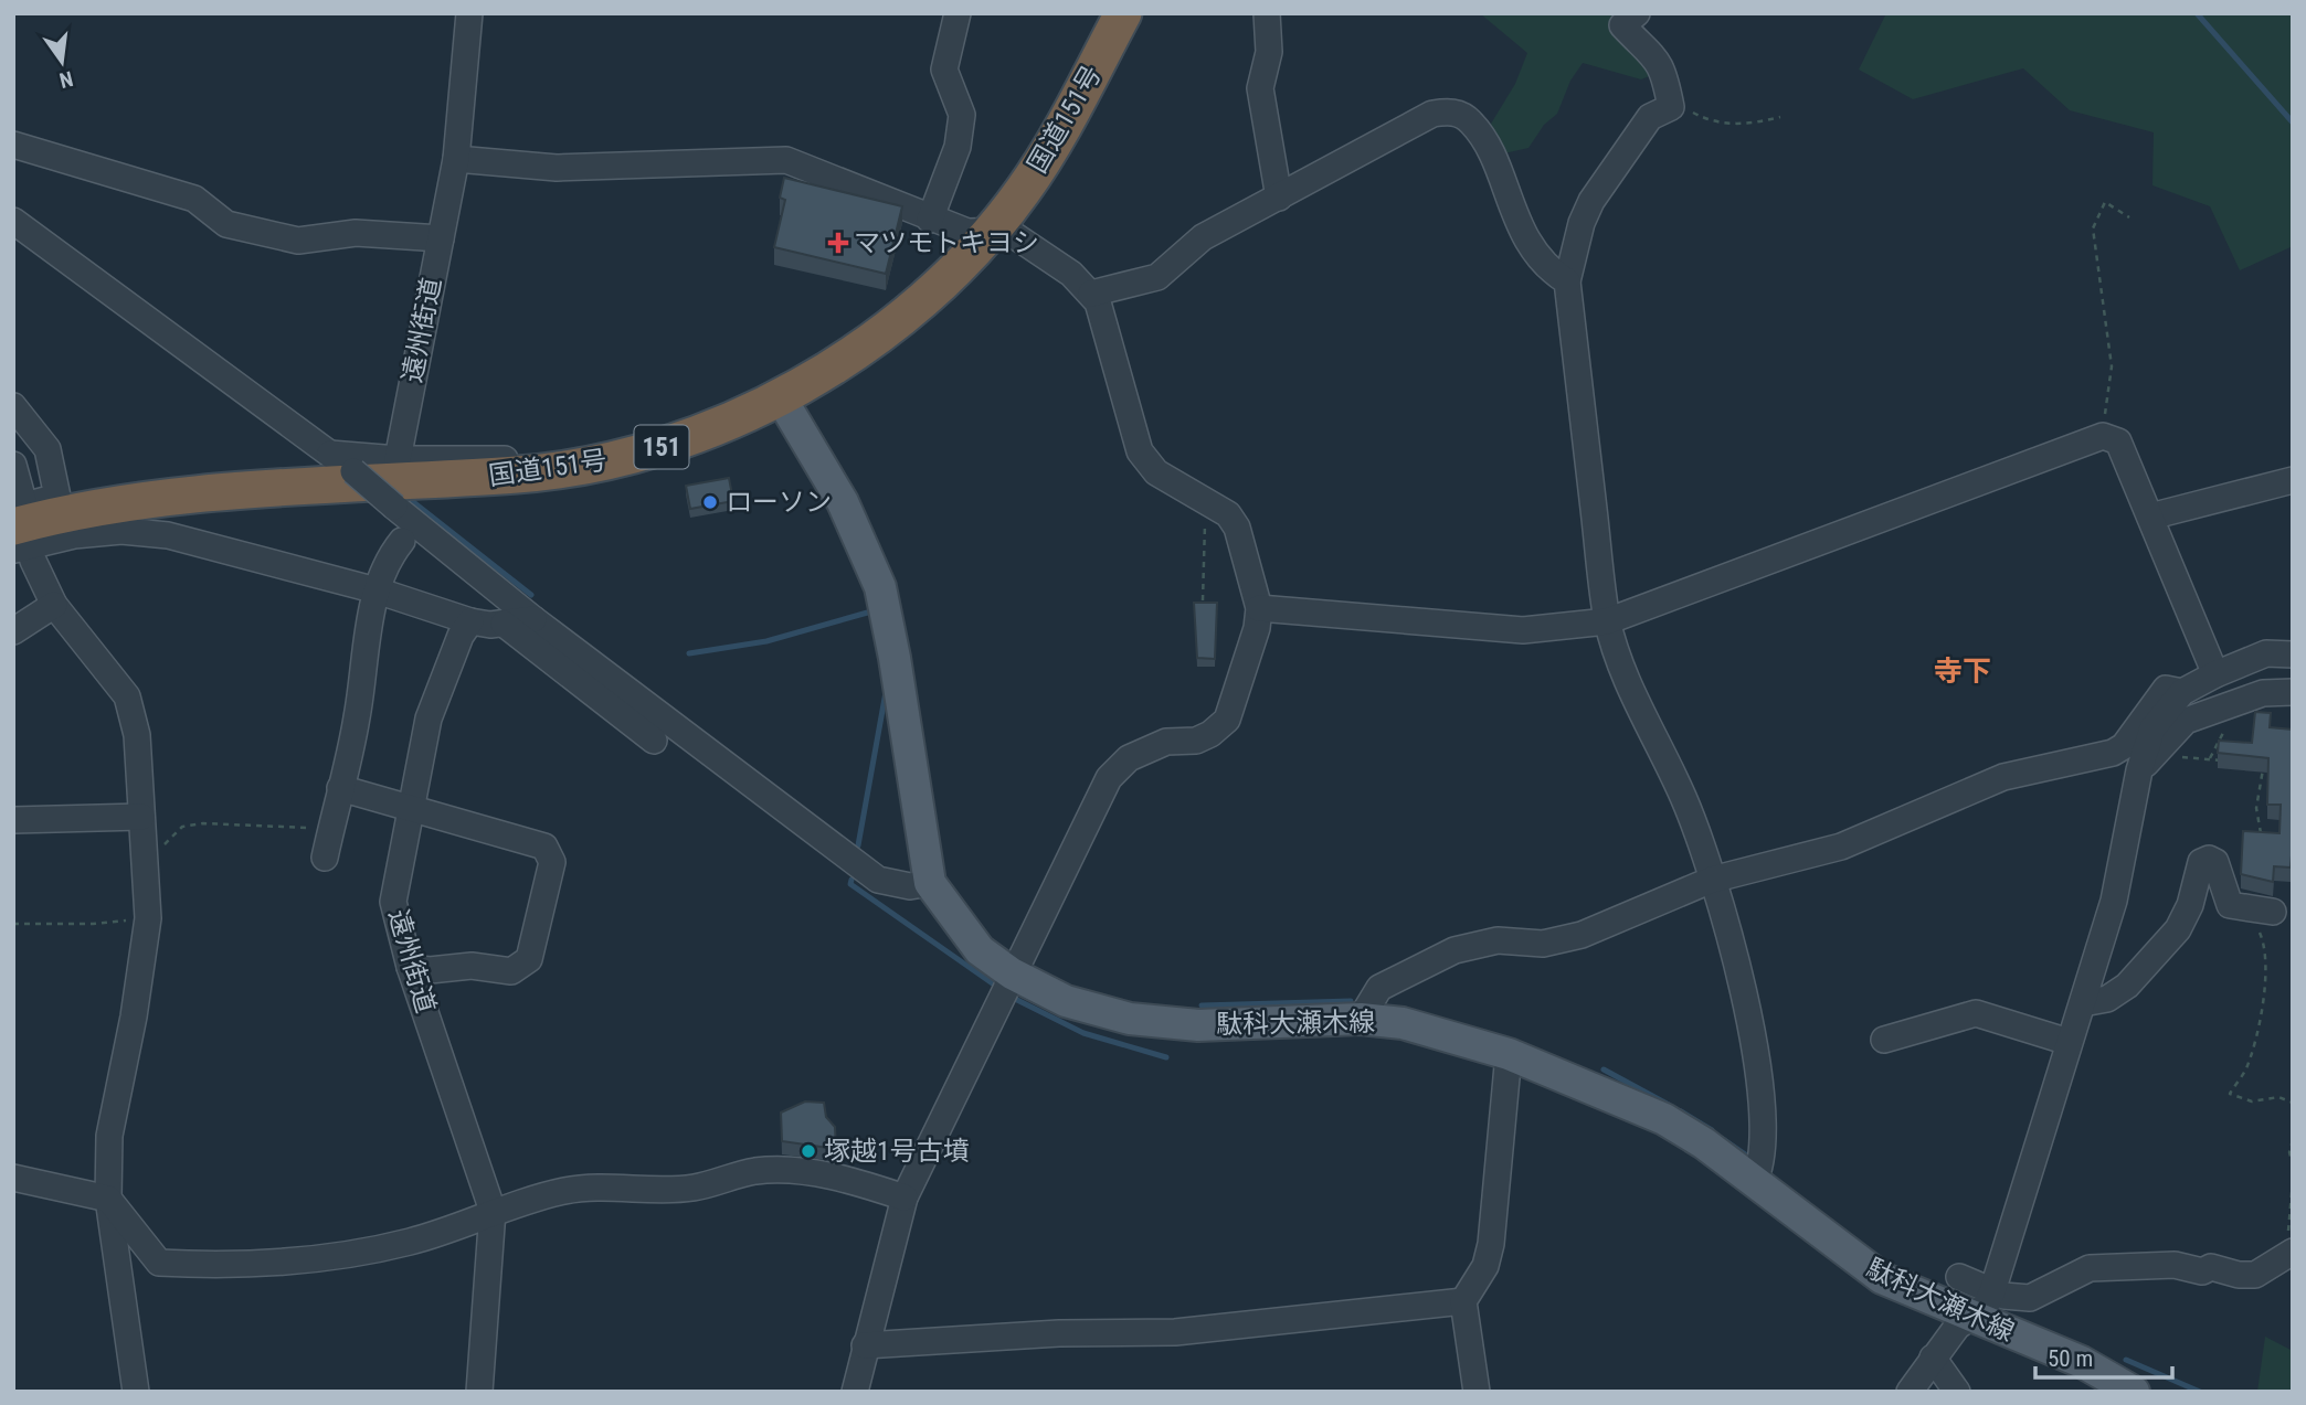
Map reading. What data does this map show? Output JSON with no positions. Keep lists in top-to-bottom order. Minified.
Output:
{"streets":{"highway":["国道151号","151"],"main road":["駄科大瀬木線"],"street":["遠州街道"]},"crossings":[["国道151号","駄科大瀬木線"]],"districts":["寺下"],"places":{"health":["マツモトキヨシ"],"other":["ローソン","塚越1号古墳"]},"scale_bar":"50 m","north":"bottom"}
